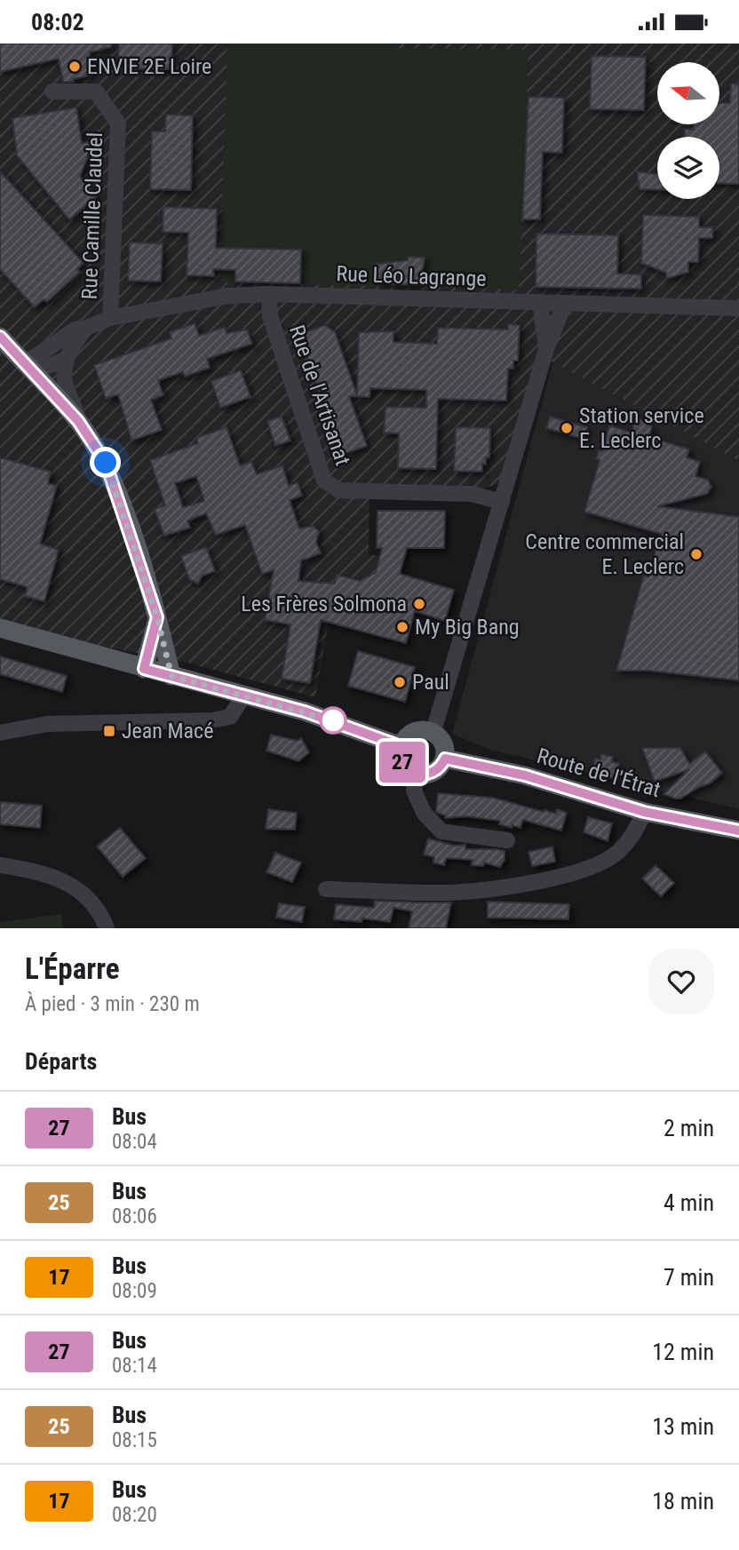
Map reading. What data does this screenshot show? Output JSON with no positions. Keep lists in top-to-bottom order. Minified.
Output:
{"streets":{"main road":["Route de l'Étrat"],"street":["Rue Camille Claudel","Rue Léo Lagrange","Rue de l'Artisanat"]},"crossings":[["Rue Camille Claudel","Rue Léo Lagrange"],["Rue Léo Lagrange","Rue de l'Artisanat"]],"places":{"other":["ENVIE 2E Loire","Station service E. Leclerc","Centre commercial E. Leclerc","Les Frères Solmona","My Big Bang","Paul"],"transit":["Jean Macé"]},"lines":["bus line 27"],"north":"left","page":{"status":"08:02","on_map":"27","heading":[["L'Éparre","À pied · 3 min · 230 m"],"Départs"],"list":[{"mark":"27","name":"Bus","note":"08:04","value":"2 min"},{"mark":"25","name":"Bus","note":"08:06","value":"4 min"},{"mark":"17","name":"Bus","note":"08:09","value":"7 min"},{"mark":"27","name":"Bus","note":"08:14","value":"12 min"},{"mark":"25","name":"Bus","note":"08:15","value":"13 min"},{"mark":"17","name":"Bus","note":"08:20","value":"18 min"}]}}
